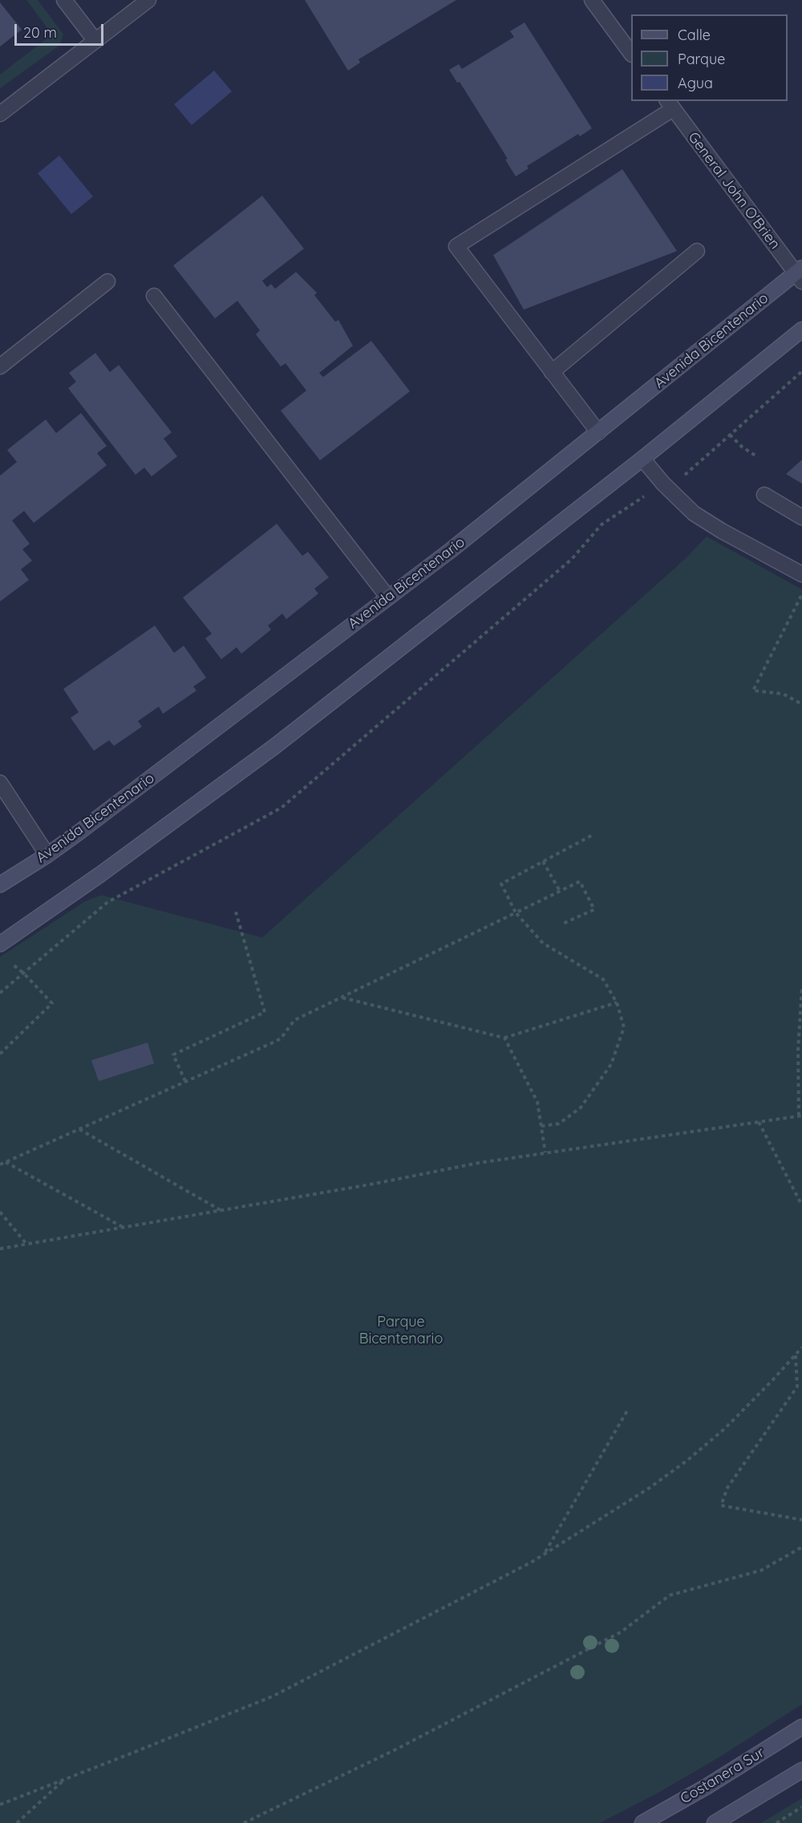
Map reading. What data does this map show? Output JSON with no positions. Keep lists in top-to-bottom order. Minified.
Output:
{"streets":{"main road":["Avenida Bicentenario","Costanera Sur"],"street":["General John O'Brien"]},"crossings":[["General John O'Brien","Avenida Bicentenario"]],"parks":["Parque Bicentenario"],"legend":["Calle","Parque","Agua"],"scale_bar":"20 m"}
